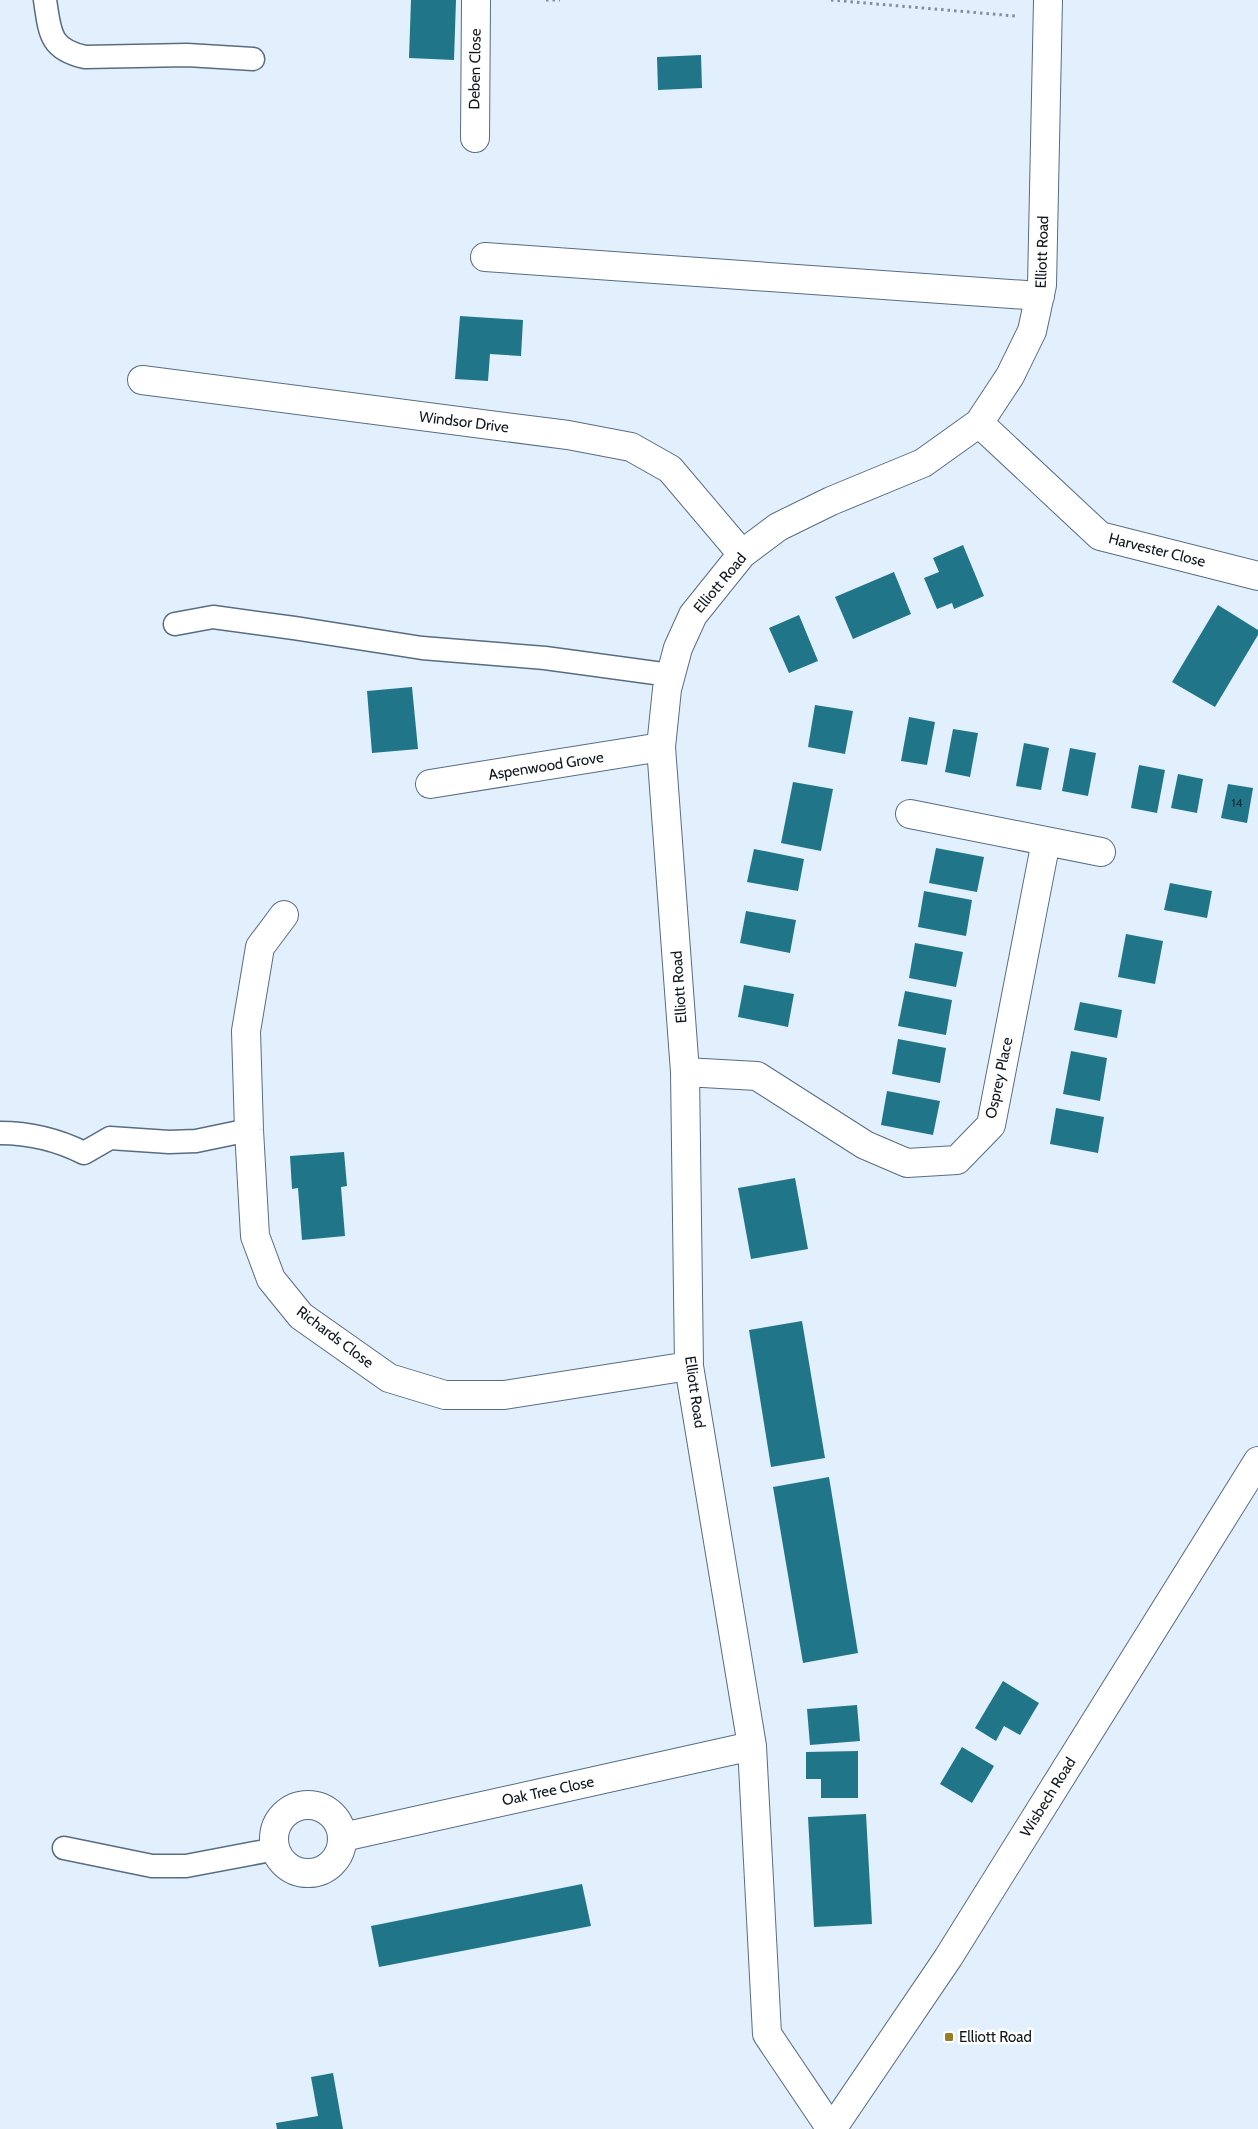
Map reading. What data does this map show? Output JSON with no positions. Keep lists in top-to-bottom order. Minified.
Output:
{"streets":{"street":["Deben Close","Elliott Road","Windsor Drive","Harvester Close","Aspenwood Grove","Osprey Place","Richards Close","Oak Tree Close","Wisbech Road"]},"crossings":[["Elliott Road","Windsor Drive"],["Elliott Road","Harvester Close"],["Elliott Road","Aspenwood Grove"],["Elliott Road","Osprey Place"],["Elliott Road","Richards Close"],["Elliott Road","Oak Tree Close"],["Elliott Road","Wisbech Road"]],"places":{"transit":["Elliott Road"]},"house_numbers":["14"]}
